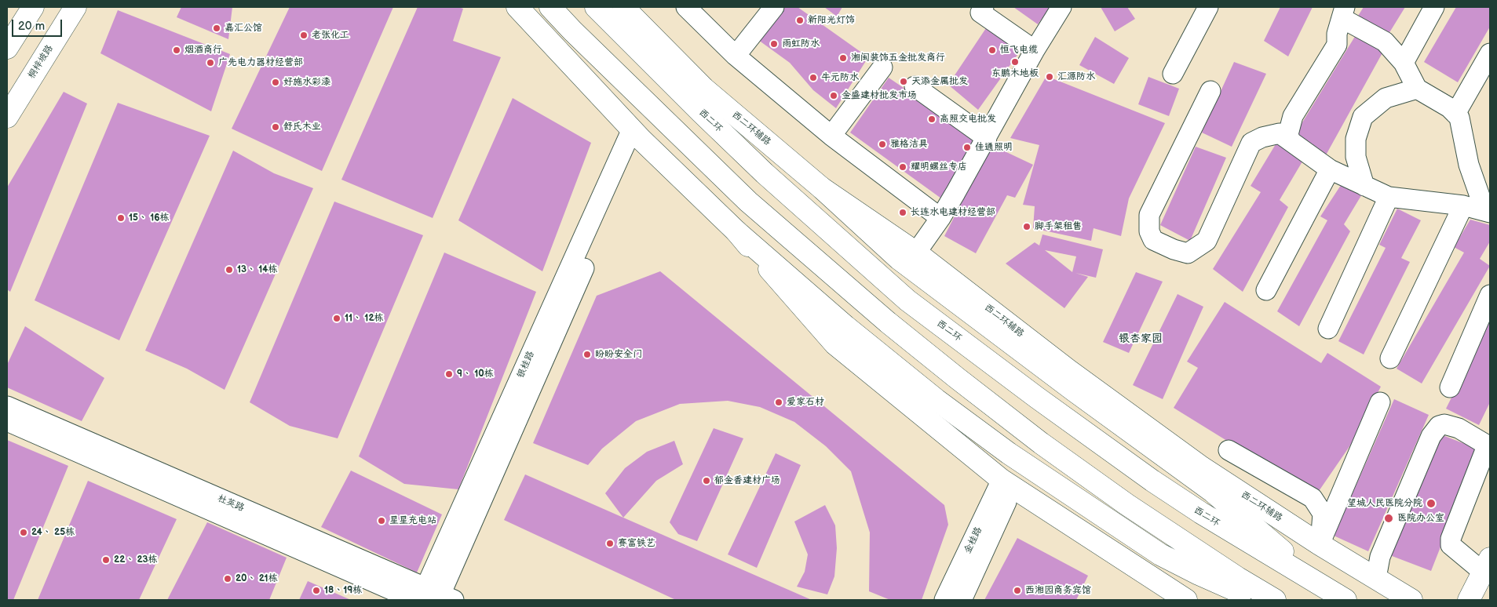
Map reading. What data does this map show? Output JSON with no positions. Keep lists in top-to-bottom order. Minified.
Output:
{"streets":{"main road":["桐梓坡路","西二环","西二环辅路"],"street":["银桂路","杜英路","金桂路"]},"crossings":[["银桂路","杜英路"]],"districts":["银杏家园"],"places":["新阳光灯饰","嘉汇公馆","老张化工","雨虹防水","烟酒商行","恒飞电缆","湘闽装饰五金批发商行","东鹏木地板","广先电力器材经营部","汇源防水","牛元防水","天添金属批发","好施水彩漆","金盛建材批发市场","高照交电批发","舒氏木业","雅格洁具","佳通照明","耀明螺丝专店","长连水电建材经营部","15、 16栋","脚手架租售","13、 14栋","11、 12栋","盼盼安全门","9、 10栋","爱家石材","郁金香建材广场","望城人民医院分院","医院办公室","星星充电站","24、 25栋","赛富铁艺","22、 23栋","20、 21栋","18、19栋","西湘园商务宾馆"],"scale_bar":"20 m"}
